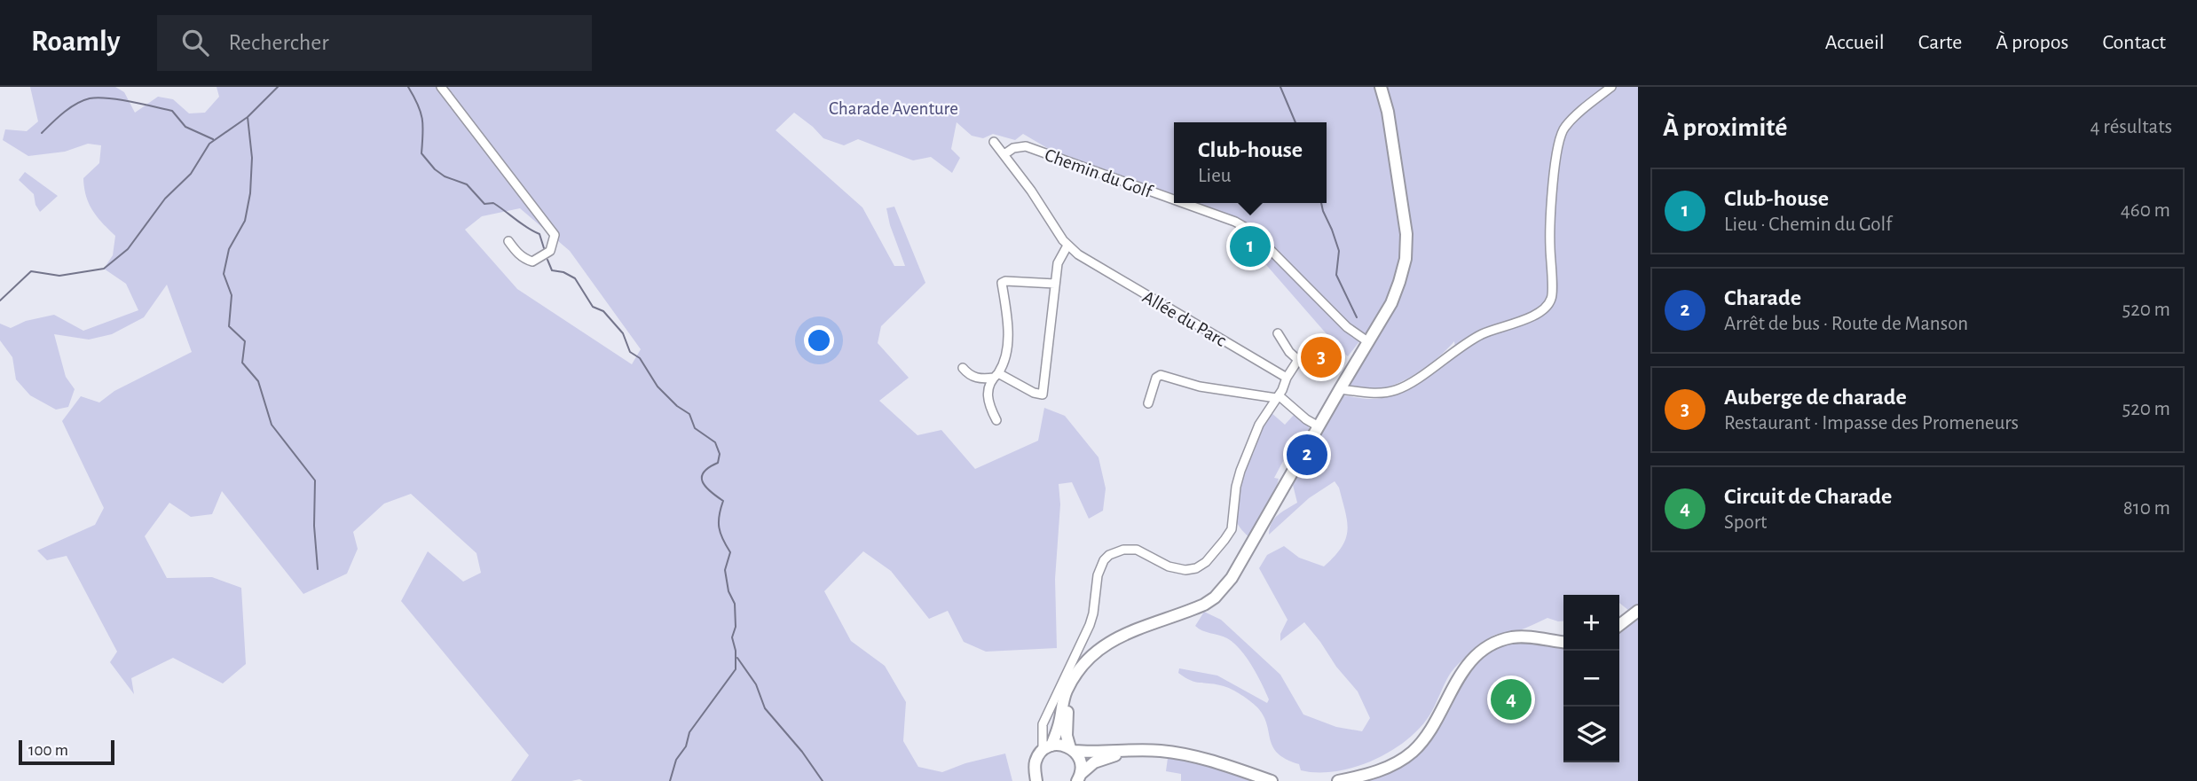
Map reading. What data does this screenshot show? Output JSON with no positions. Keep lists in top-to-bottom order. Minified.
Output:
{"streets":{"street":["Chemin du Golf","Allée du Parc"]},"parks":["Charade Aventure"],"scale_bar":"100 m","page":{"header":"Roamly","search":"Rechercher","nav":["Accueil","Carte","À propos","Contact"],"heading":["À proximité","4 résultats"],"popup":["Club-house","Lieu"],"list":[{"mark":"1","name":"Club-house","note":"Lieu · Chemin du Golf","value":"460 m"},{"mark":"2","name":"Charade","note":"Arrêt de bus · Route de Manson","value":"520 m"},{"mark":"3","name":"Auberge de charade","note":"Restaurant · Impasse des Promeneurs","value":"520 m"},{"mark":"4","name":"Circuit de Charade","note":"Sport","value":"810 m"}],"pins":["1","3","2","4"],"map_buttons":["+","−"],"scale":"100 m"}}
